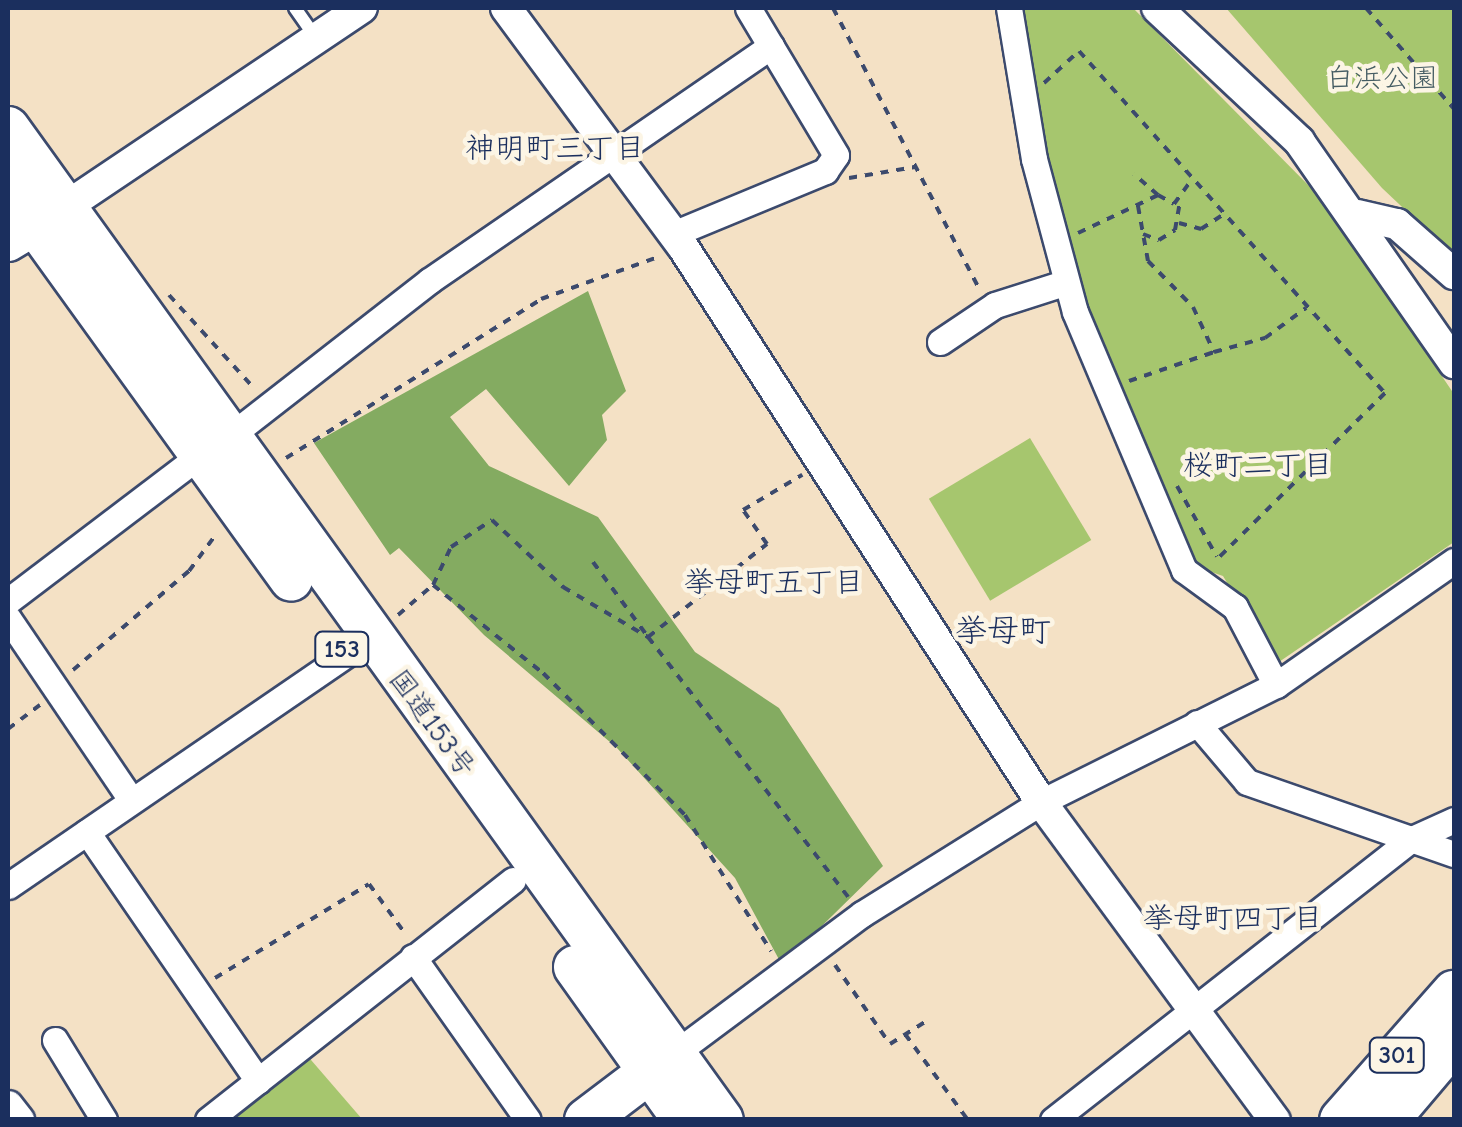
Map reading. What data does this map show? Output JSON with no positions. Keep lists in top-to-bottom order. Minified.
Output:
{"streets":{"highway":["153","国道153号","301"]},"districts":["神明町三丁目","桜町二丁目","挙母町五丁目","挙母町","挙母町四丁目"],"parks":["白浜公園"]}
